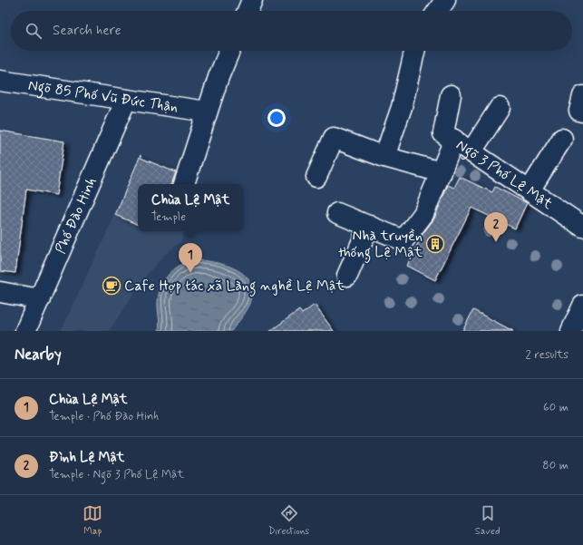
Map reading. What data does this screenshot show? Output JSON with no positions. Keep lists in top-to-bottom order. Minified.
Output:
{"streets":{"street":["Ngõ 85 Phố Vũ Đức Thận","Ngõ 3 Phố Lệ Mật","Phố Đào Hinh"]},"crossings":[["Ngõ 85 Phố Vũ Đức Thận","Phố Đào Hinh"]],"places":{"building":["Nhà truyền thống Lệ Mật"],"cafe":["Cafe Hợp tác xã Làng nghề Lệ Mật"]},"page":{"search":"Search here","popup":["Chùa Lệ Mật","Temple"],"pins":["2","1"],"heading":["Nearby","2 results"],"list":[{"mark":"1","name":"Chùa Lệ Mật","note":"Temple · Phố Đào Hinh","value":"60 m"},{"mark":"2","name":"Đình Lệ Mật","note":"Temple · Ngõ 3 Phố Lệ Mật","value":"80 m"}],"nav":["Map","Directions","Saved"]}}
